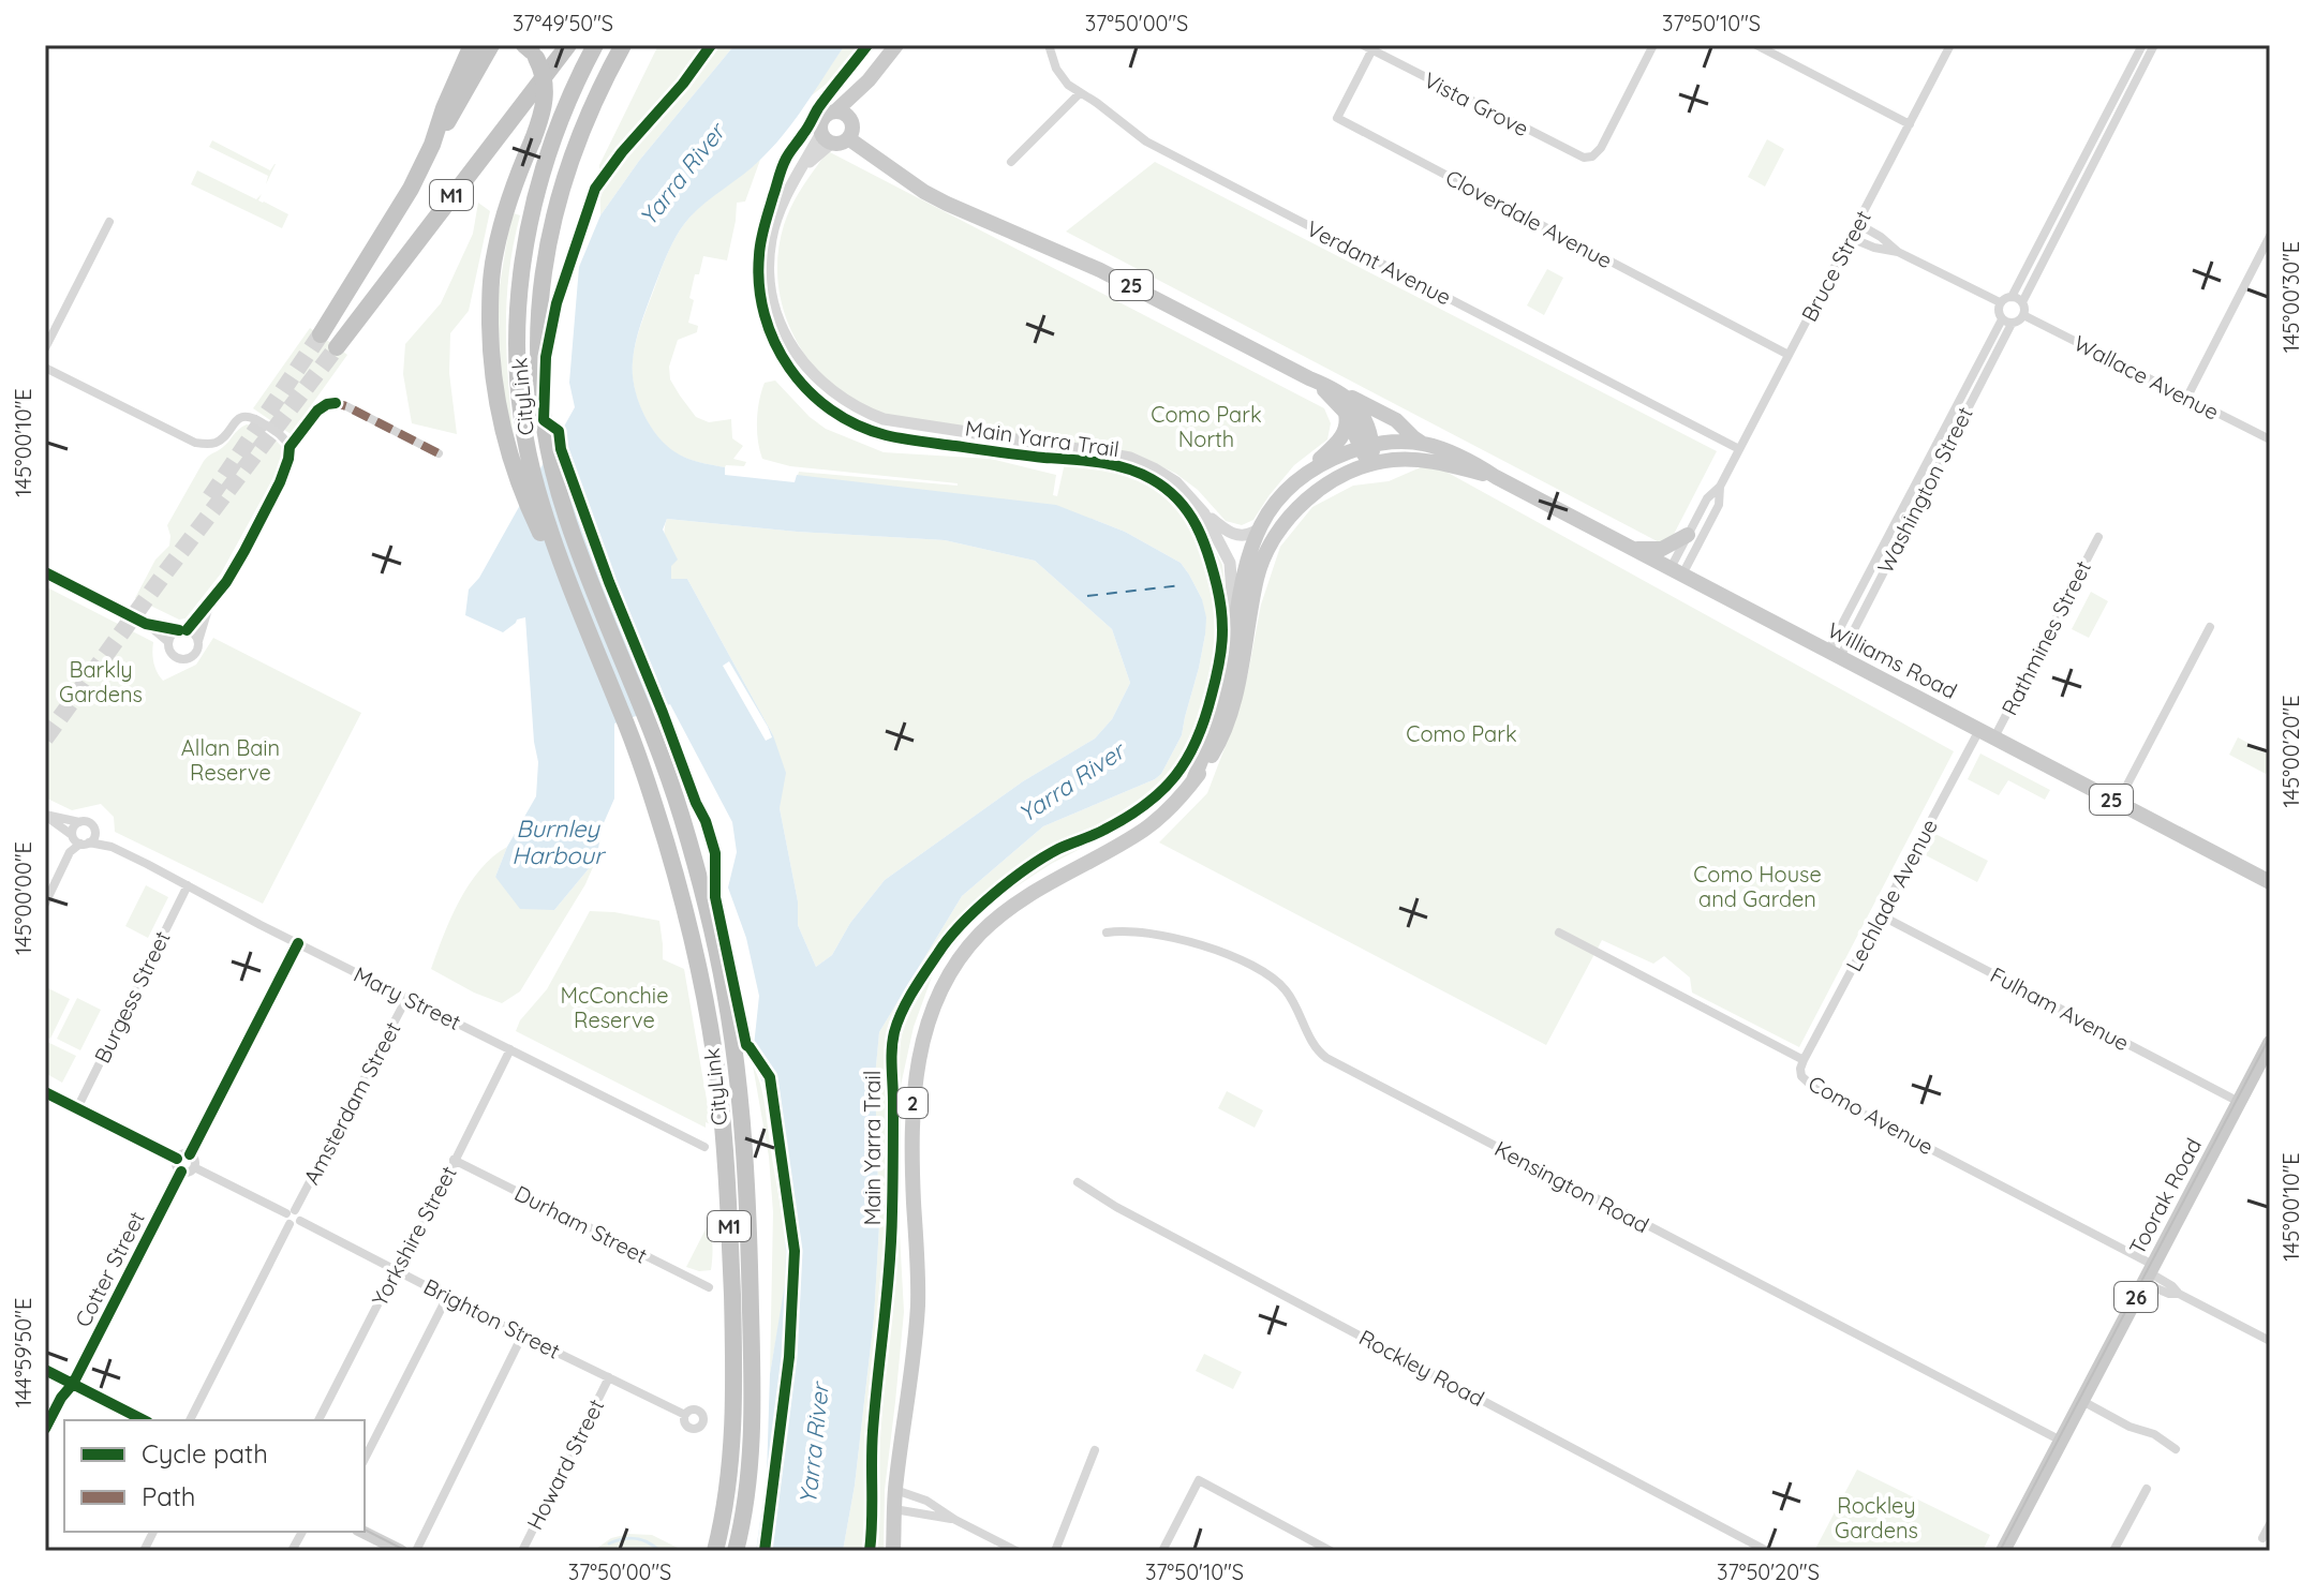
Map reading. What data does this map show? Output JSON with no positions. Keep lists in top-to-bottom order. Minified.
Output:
{"streets":{"highway":["M1","CityLink"],"main road":["25","Williams Road","2","Toorak Road","26"],"street":["Vista Grove","Cloverdale Avenue","Verdant Avenue","Bruce Street","Wallace Avenue","Washington Street","Rathmines Street","Lechlade Avenue","Burgess Street","Mary Street","Fulham Avenue","Amsterdam Street","Como Avenue","Kensington Road","Durham Street","Yorkshire Street","Cotter Street","Brighton Street","Rockley Road","Howard Street"],"cycle path":["Main Yarra Trail"]},"crossings":[["Vista Grove","Cloverdale Avenue"],["Cloverdale Avenue","Bruce Street"],["Verdant Avenue","Bruce Street"],["Bruce Street","Williams Road"],["25","Williams Road"],["25","2"],["Wallace Avenue","Washington Street"],["Washington Street","Williams Road"],["Rathmines Street","Williams Road"],["Williams Road","Lechlade Avenue"],["Williams Road","2"],["Lechlade Avenue","Fulham Avenue"],["Lechlade Avenue","Como Avenue"],["Burgess Street","Mary Street"],["Mary Street","Amsterdam Street"],["Mary Street","Yorkshire Street"],["Fulham Avenue","Toorak Road"],["Amsterdam Street","Brighton Street"],["Como Avenue","Toorak Road"],["Kensington Road","Toorak Road"],["Durham Street","Yorkshire Street"],["Yorkshire Street","Brighton Street"],["Cotter Street","Brighton Street"],["Brighton Street","Howard Street"]],"water":["Yarra River","Burnley Harbour"],"parks":["Como Park North","Barkly Gardens","Como Park","Allan Bain Reserve","Como House and Garden","McConchie Reserve","Rockley Gardens"],"legend":["Cycle path","Path"],"coordinates":["37°49'50\"S","37°50'00\"S","37°50'10\"S","145°00'30\"E","145°00'10\"E","145°00'20\"E","145°00'00\"E","144°59'50\"E","37°50'20\"S"]}
